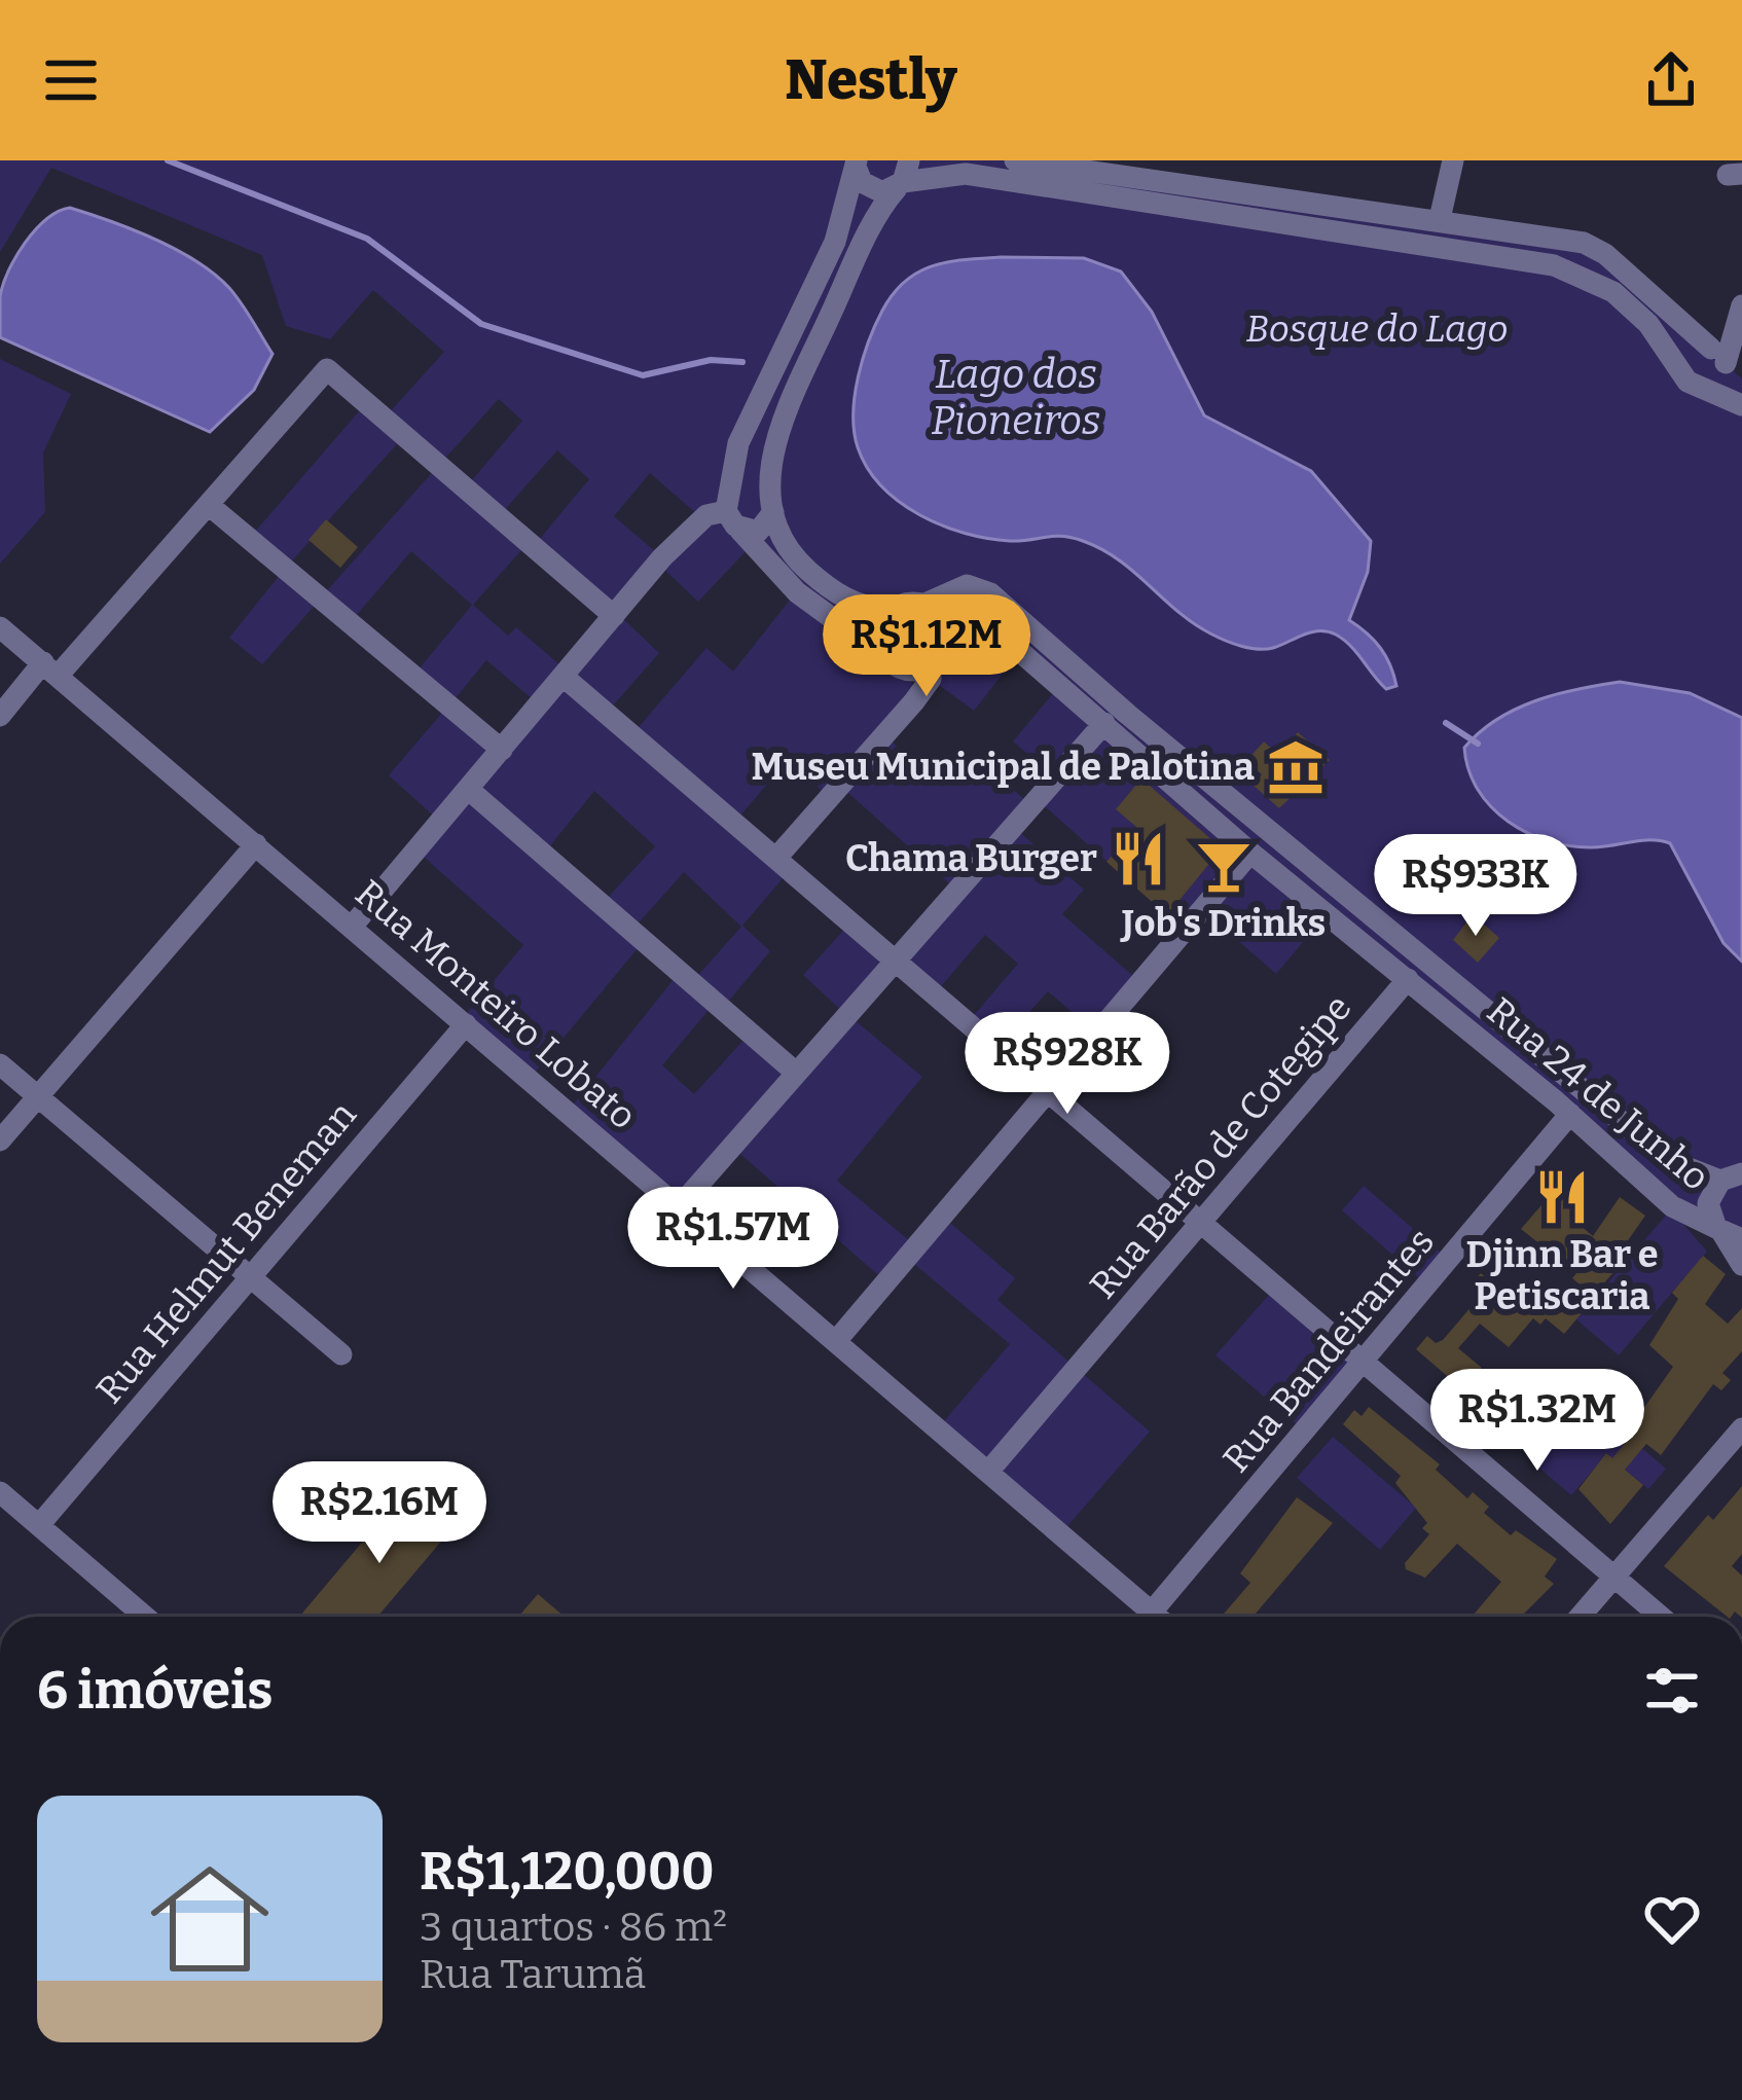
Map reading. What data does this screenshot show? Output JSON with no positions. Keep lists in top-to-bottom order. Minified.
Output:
{"streets":{"street":["Rua Monteiro Lobato","Rua 24 de Junho","Rua Barão de Cotegipe","Rua Helmut Beneman","Rua Bandeirantes"]},"crossings":[["Rua Monteiro Lobato","Rua Barão de Cotegipe"],["Rua Monteiro Lobato","Rua Helmut Beneman"],["Rua 24 de Junho","Rua Barão de Cotegipe"],["Rua 24 de Junho","Rua Bandeirantes"]],"water":["Lago dos Pioneiros"],"parks":["Bosque do Lago"],"places":{"museum":["Museu Municipal de Palotina"],"restaurant":["Chama Burger","Djinn Bar e Petiscaria"],"bar":["Job's Drinks"]},"page":{"header":"Nestly","price":["R$1.12M","R$933K","R$928K","R$1.57M","R$1.32M","R$2.16M"],"heading":"6 imóveis","list":[{"name":"R$1,120,000","note":"3 quartos · 86 m² · Rua Tarumã"}]}}
